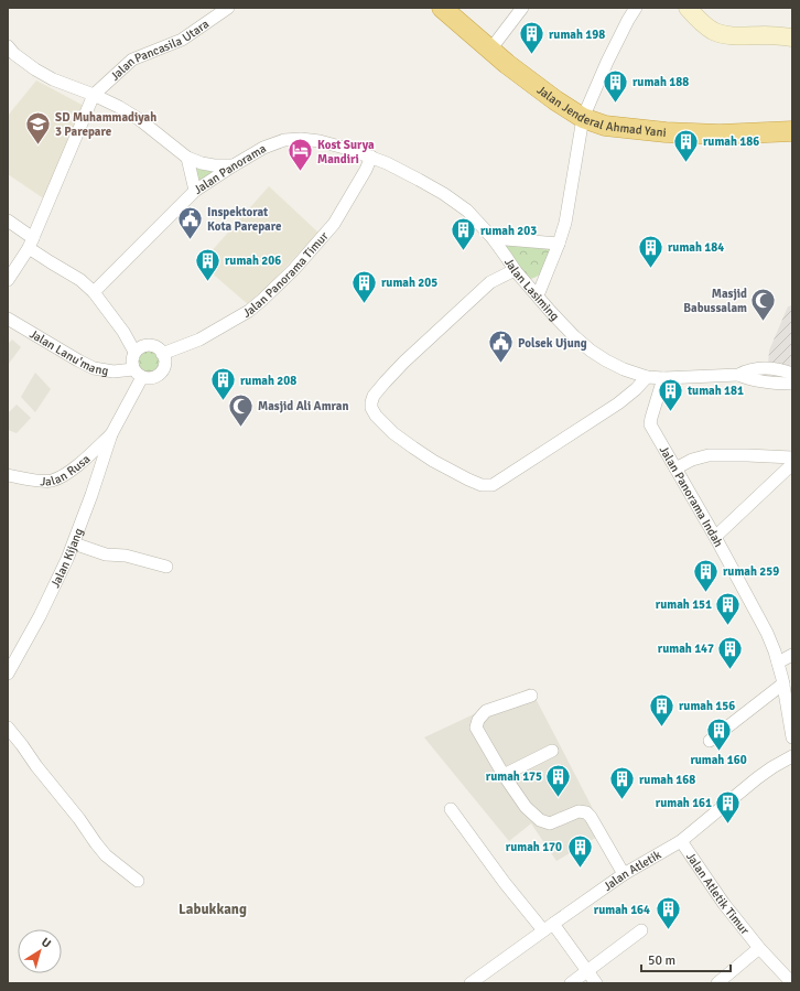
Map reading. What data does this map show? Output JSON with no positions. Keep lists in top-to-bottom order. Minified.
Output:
{"streets":{"highway":["Jalan Jenderal Ahmad Yani"],"street":["Jalan Pancasila Utara","Jalan Panorama","Jalan Panorama Timur","Jalan Lasiming","Jalan Lanu'mang","Jalan Rusa","Jalan Panorama Indah","Jalan Kijang","Jalan Atletik","Jalan Atletik Timur"]},"crossings":[["Jalan Panorama","Jalan Panorama Timur"],["Jalan Panorama","Jalan Lasiming"],["Jalan Panorama Timur","Jalan Lasiming"],["Jalan Panorama Timur","Jalan Lanu'mang"],["Jalan Lasiming","Jalan Panorama Indah"],["Jalan Rusa","Jalan Kijang"],["Jalan Atletik","Jalan Atletik Timur"]],"districts":["Labukkang"],"places":{"building":["rumah 198","rumah 188","rumah 186","rumah 203","rumah 184","rumah 206","rumah 205","rumah 208","tumah 181","rumah 259","rumah 151","rumah 147","rumah 156","rumah 160","rumah 175","rumah 168","rumah 161","rumah 170","rumah 164"],"school or university":["SD Muhammadiyah 3 Parepare"],"hotel":["Kost Surya Mandiri"],"public building":["Inspektorat Kota Parepare","Polsek Ujung"],"mosque":["Masjid Babussalam","Masjid Ali Amran"]},"scale_bar":"50 m","north":"top right"}
